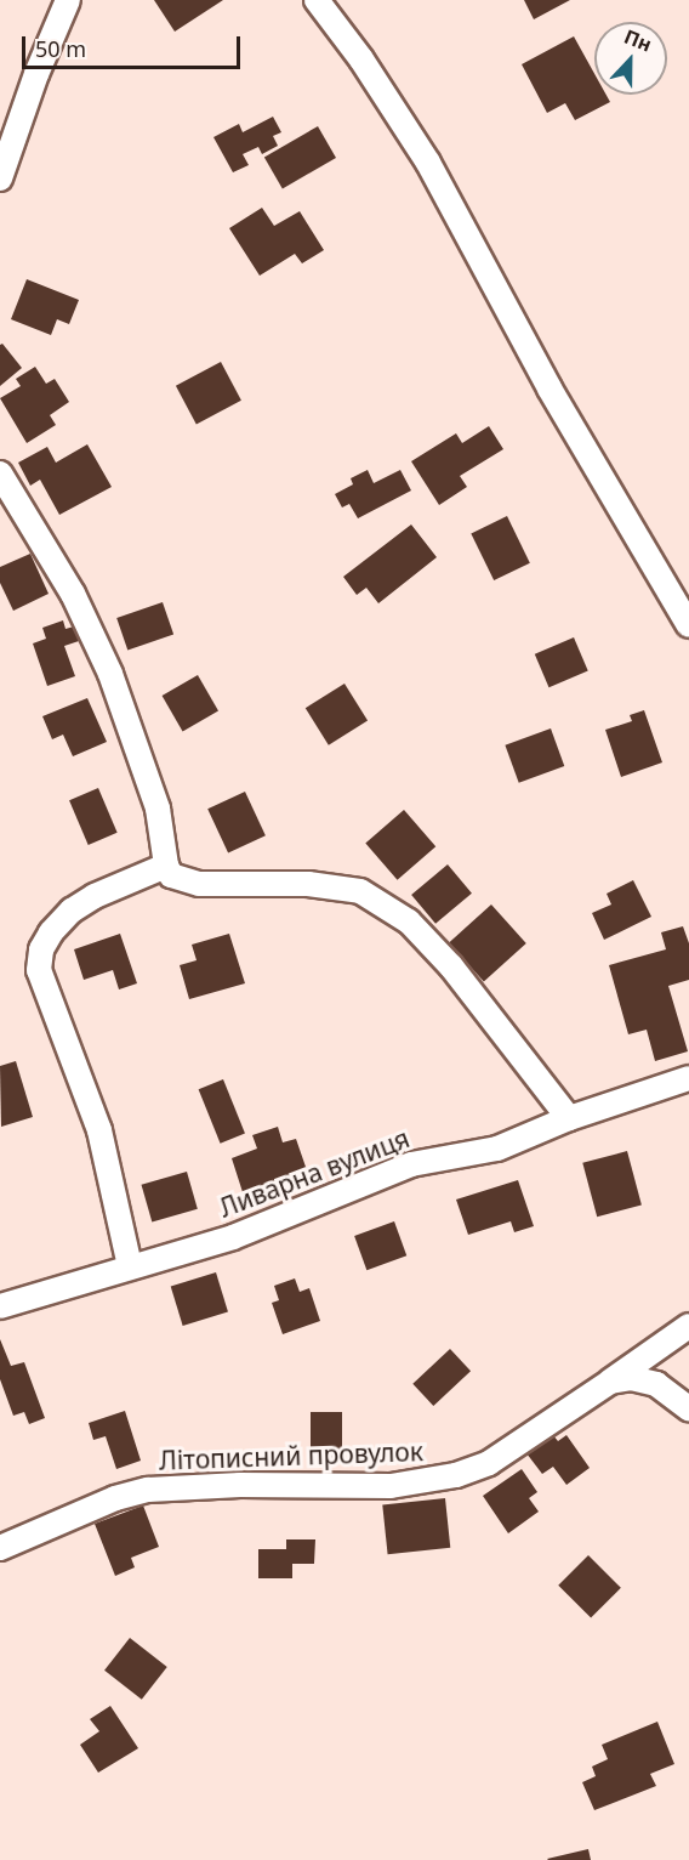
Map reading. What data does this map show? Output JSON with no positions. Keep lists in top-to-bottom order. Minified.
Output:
{"streets":{"street":["Ливарна вулиця","Літописний провулок"]},"scale_bar":"50 m","north":"top"}
